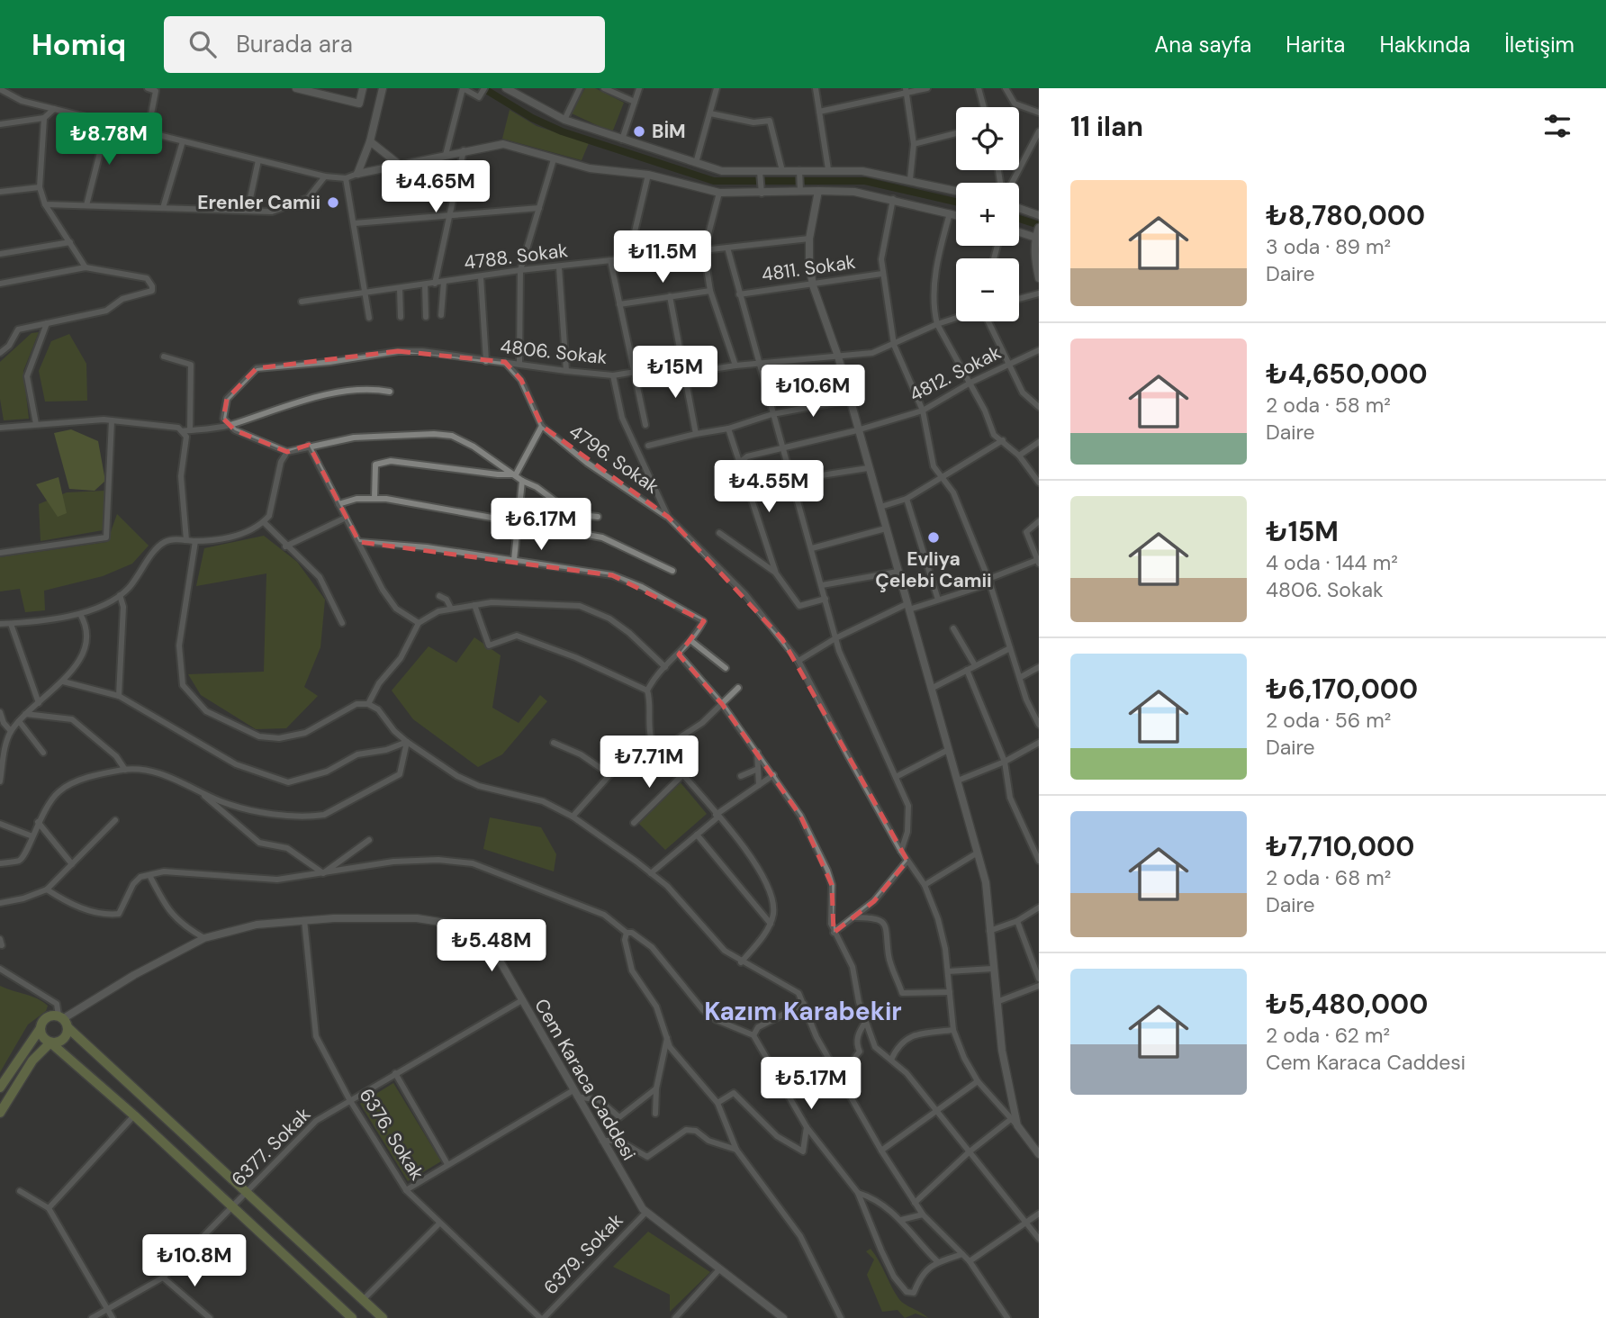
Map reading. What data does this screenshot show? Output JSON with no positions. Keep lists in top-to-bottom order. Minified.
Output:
{"streets":{"street":["4788. Sokak","4811. Sokak","4806. Sokak","4812. Sokak","4796. Sokak","Cem Karaca Caddesi","6376. Sokak","6377. Sokak","6379. Sokak"]},"crossings":[["4806. Sokak","4796. Sokak"],["Cem Karaca Caddesi","6376. Sokak"],["Cem Karaca Caddesi","6377. Sokak"],["Cem Karaca Caddesi","6379. Sokak"],["6376. Sokak","6377. Sokak"],["6376. Sokak","6379. Sokak"]],"districts":["Kazım Karabekir"],"places":["BİM","Erenler Camii","Evliya Çelebi Camii"],"page":{"header":"Homiq","search":"Burada ara","nav":["Ana sayfa","Harita","Hakkında","İletişim"],"heading":"11 ilan","map_buttons":["+","−"],"price":["₺8.78M","₺4.65M","₺11.5M","₺15M","₺10.6M","₺4.55M","₺6.17M","₺7.71M","₺5.48M","₺5.17M","₺10.8M"],"list":[{"name":"₺8,780,000","note":"3 oda · 89 m² · Daire"},{"name":"₺4,650,000","note":"2 oda · 58 m² · Daire"},{"name":"₺15M","note":"4 oda · 144 m² · 4806. Sokak"},{"name":"₺6,170,000","note":"2 oda · 56 m² · Daire"},{"name":"₺7,710,000","note":"2 oda · 68 m² · Daire"},{"name":"₺5,480,000","note":"2 oda · 62 m² · Cem Karaca Caddesi"}]}}
